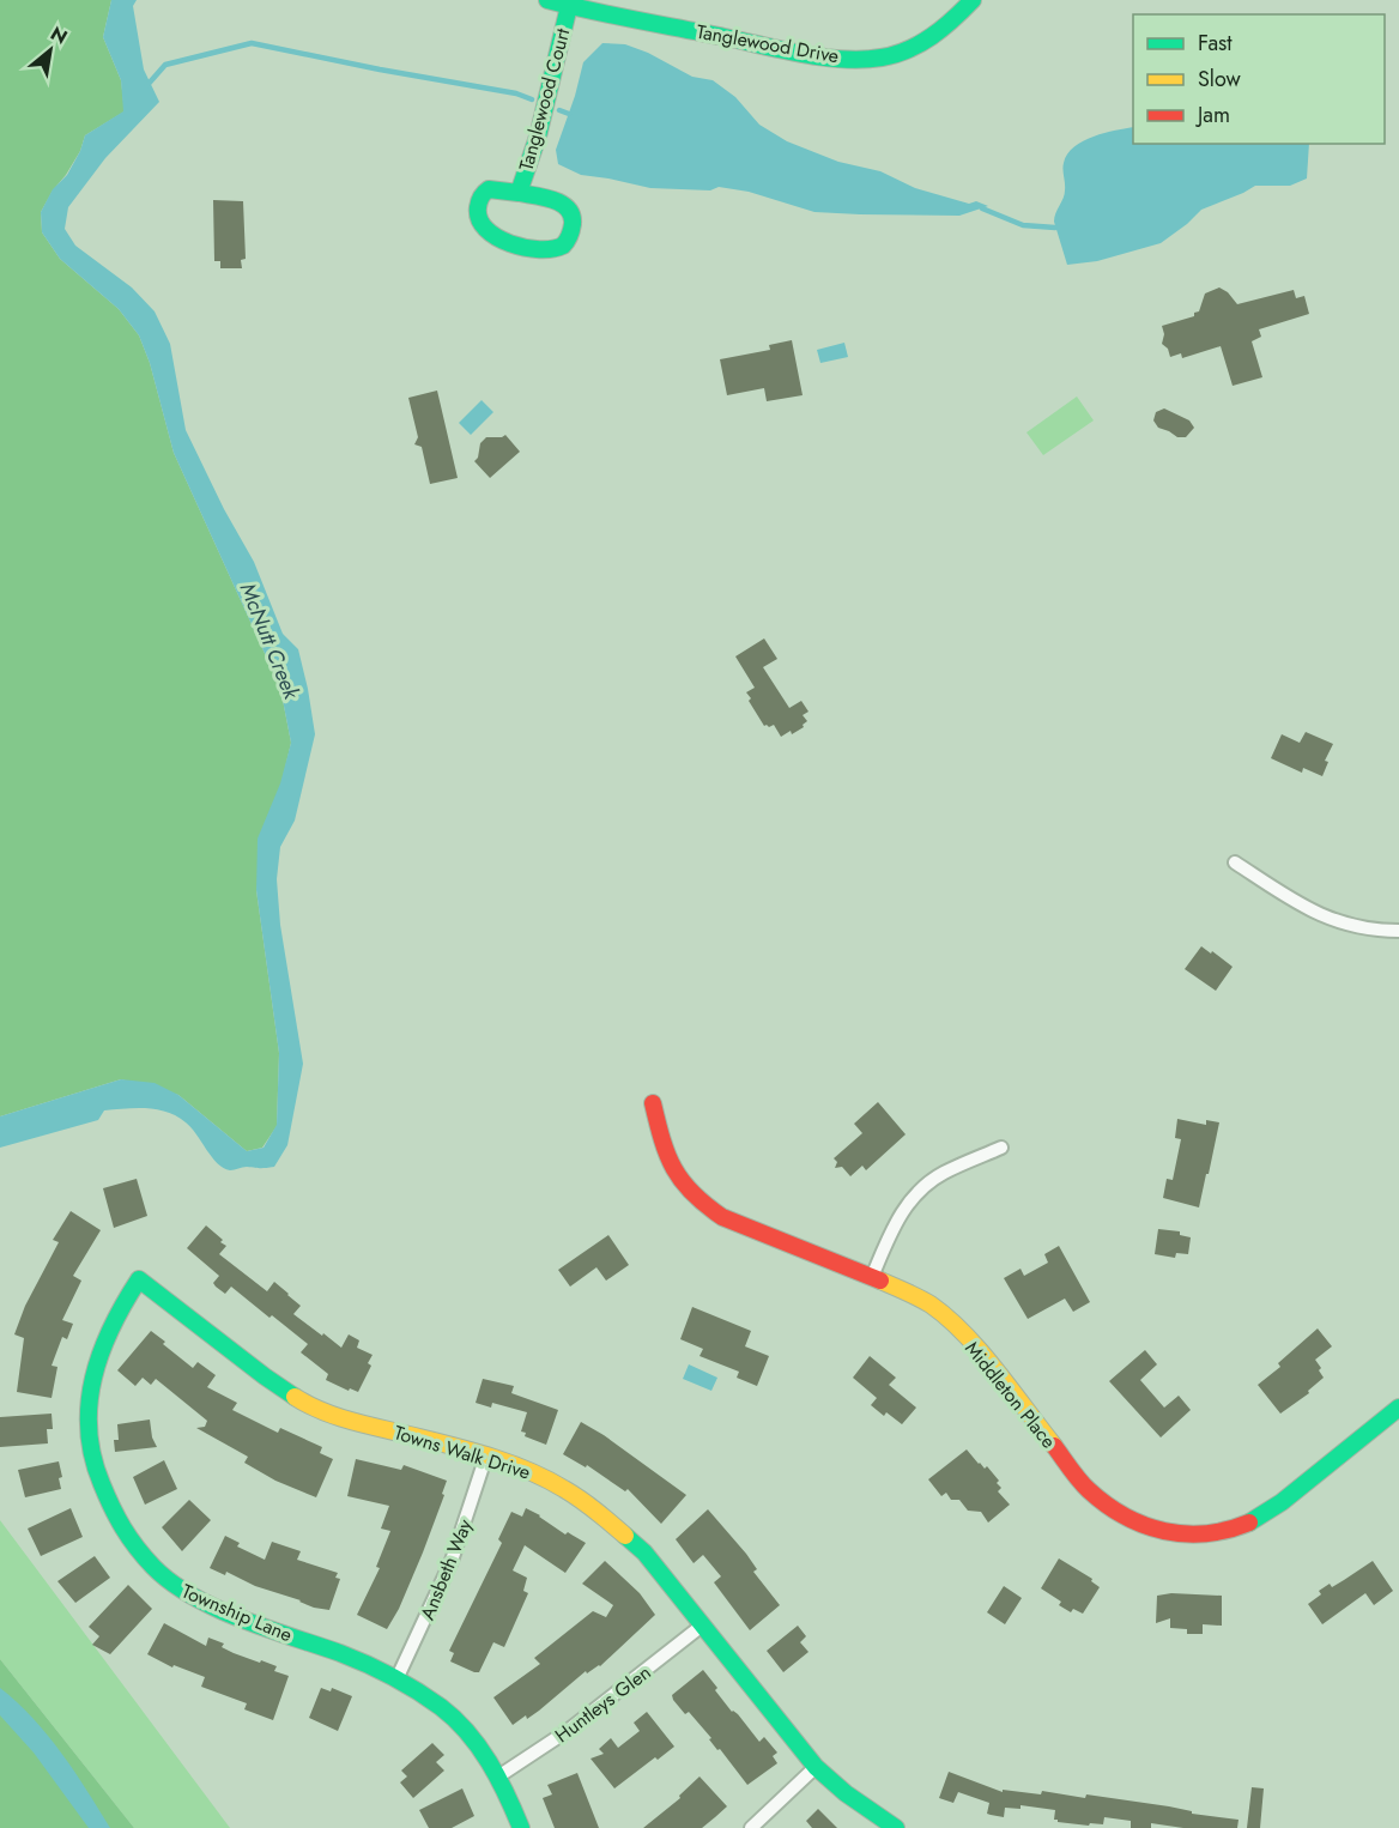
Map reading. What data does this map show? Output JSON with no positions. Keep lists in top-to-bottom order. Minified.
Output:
{"streets":{"street":["Tanglewood Drive","Tanglewood Court","Middleton Place","Towns Walk Drive","Ansbeth Way","Township Lane","Huntleys Glen"]},"crossings":[["Tanglewood Drive","Tanglewood Court"],["Towns Walk Drive","Ansbeth Way"],["Towns Walk Drive","Township Lane"],["Towns Walk Drive","Huntleys Glen"],["Ansbeth Way","Township Lane"],["Township Lane","Huntleys Glen"]],"water":["McNutt Creek"],"legend":["Fast","Slow","Jam"],"north":"top right"}
